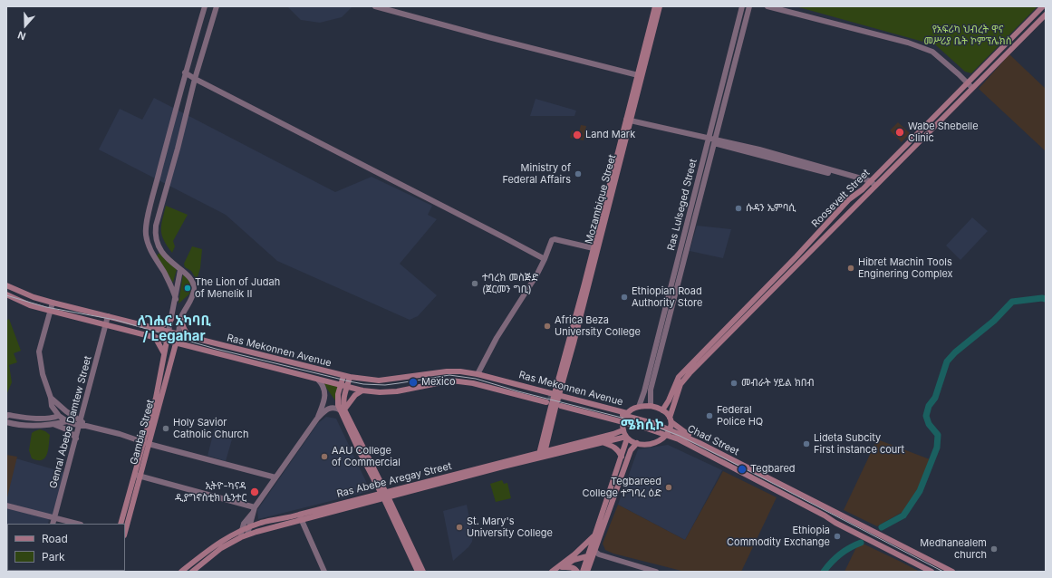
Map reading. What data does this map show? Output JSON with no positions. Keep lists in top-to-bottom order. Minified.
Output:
{"streets":{"main road":["Roosevelt Street","Mozambique Street","Ras Mekonnen Avenue","Gambia Street","Chad Street","Ras Abebe Aregay Street"],"street":["Ras Lulseged Street","Genral Abebe Damtew Street"]},"crossings":[["Roosevelt Street","Ras Lulseged Street"],["Roosevelt Street","Ras Mekonnen Avenue"],["Roosevelt Street","Chad Street"],["Roosevelt Street","Ras Abebe Aregay Street"],["Mozambique Street","Ras Mekonnen Avenue"],["Mozambique Street","Ras Abebe Aregay Street"],["Ras Lulseged Street","Ras Mekonnen Avenue"],["Ras Lulseged Street","Chad Street"],["Ras Lulseged Street","Ras Abebe Aregay Street"],["Ras Mekonnen Avenue","Genral Abebe Damtew Street"],["Ras Mekonnen Avenue","Gambia Street"],["Ras Mekonnen Avenue","Chad Street"],["Ras Mekonnen Avenue","Ras Abebe Aregay Street"],["Chad Street","Ras Abebe Aregay Street"]],"districts":["ለገሐር አካባቢ / Legahar","ሜክሲኮ"],"parks":["የአፍሪካ ህብረት ዋና መሥሪያ ቤት ኮምፕሌክስ"],"places":["Wabe Shebelle Clinic","Land Mark","Ministry of Federal Affairs","ሱዳን ኤምባሲ","Hibret Machin Tools Enginering Complex","ተባረክ መስጅድ (ጀርመን ግቢ)","The Lion of Judah of Menelik II","Ethiopian Road Authority Store","Africa Beza University College","Mexico","መብራት ሃይል ክበብ","Federal Police HQ","Holy Savior Catholic Church","Lideta Subcity First instance court","AAU College of Commercial","Tegbared","Tegbareed College ተግባረ ዕድ","ኢትዮ-ካናዳ ዲያግኖስቲክ ሴንተር","St. Mary's University College","Ethiopia Commodity Exchange","Medhanealem church"],"legend":["Road","Park"],"north":"bottom"}
